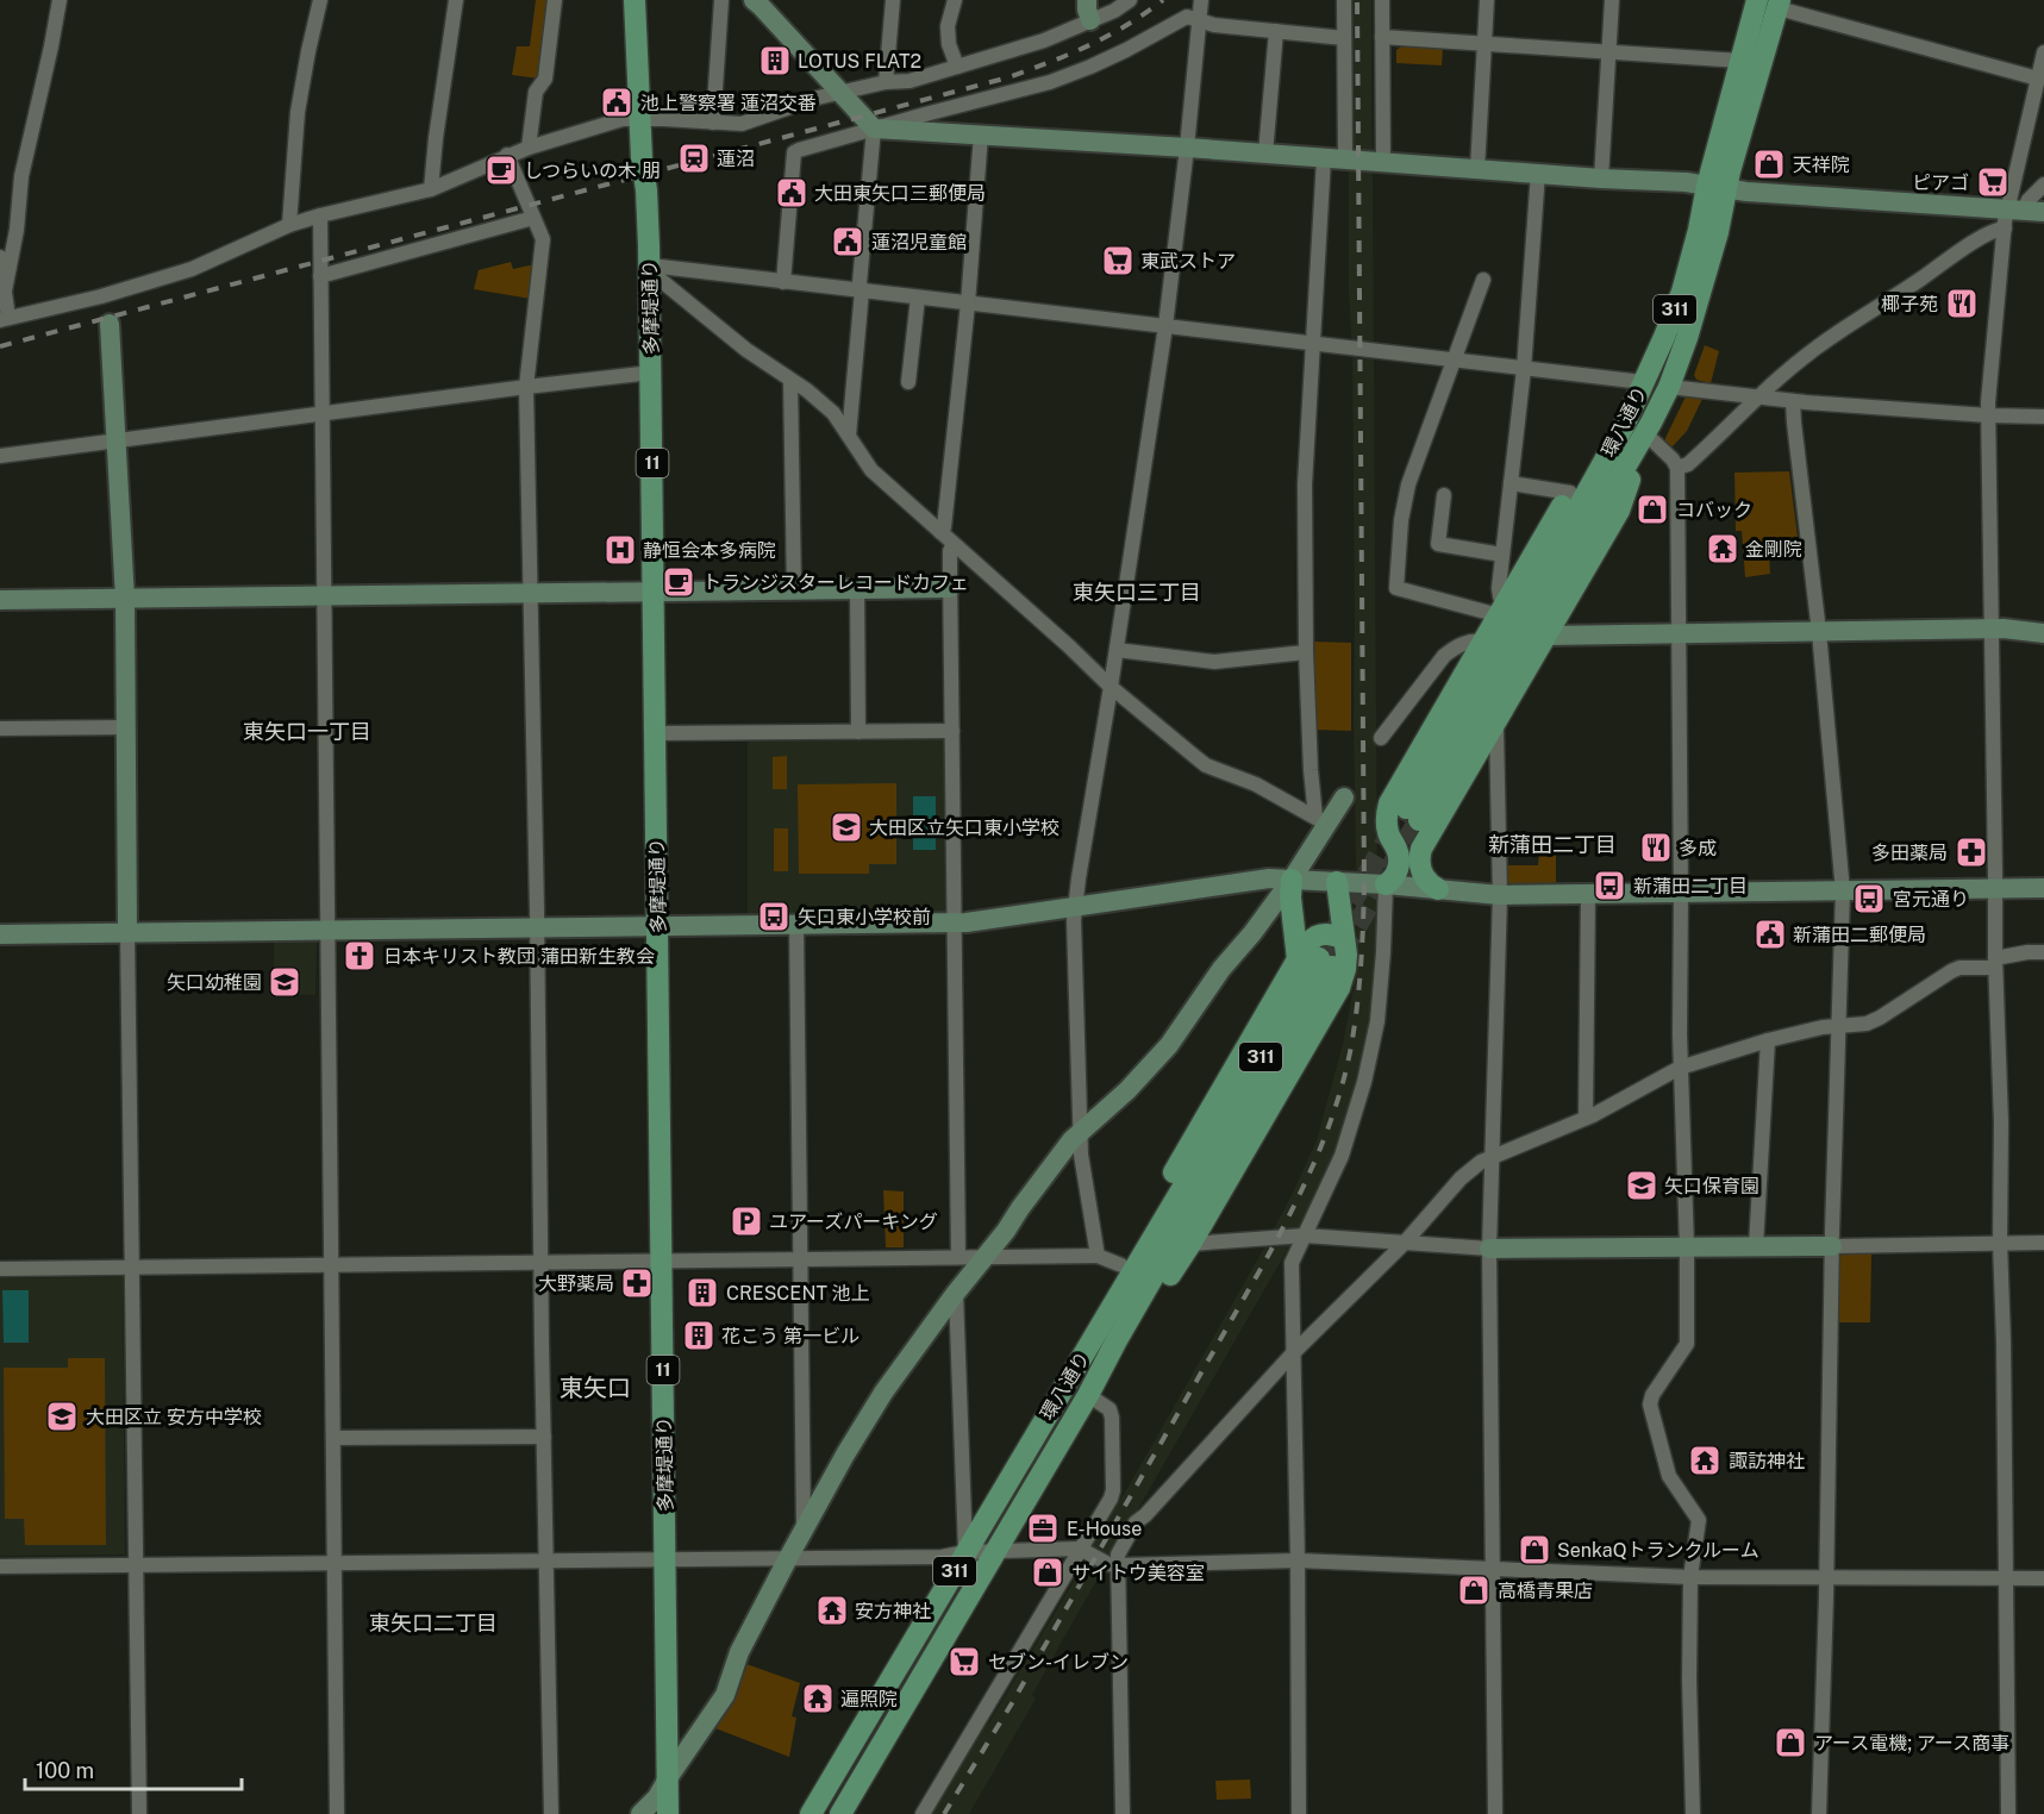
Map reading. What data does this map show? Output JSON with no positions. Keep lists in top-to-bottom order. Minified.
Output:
{"streets":{"main road":["多摩堤通り","311","環八通り","11"]},"districts":["東矢口三丁目","東矢口一丁目","新蒲田二丁目","東矢口","東矢口二丁目"],"places":{"building":["LOTUS FLAT2","CRESCENT 池上","花こう 第一ビル"],"public building":["池上警察署 蓮沼交番","大田東矢口三郵便局","蓮沼児童館","新蒲田二郵便局"],"station":["蓮沼"],"shop":["天祥院","コバック","SenkaQトランクルーム","サイトウ美容室","高橋青果店","アース電機; アース商事"],"cafe":["しつらいの木 朋","トランジスターレコードカフェ"],"supermarket":["ピアゴ","東武ストア","セブン-イレブン"],"restaurant":["椰子苑","多成"],"temple":["金剛院","諏訪神社","安方神社","遍照院"],"hospital":["静恒会本多病院"],"school or university":["大田区立矢口東小学校","矢口幼稚園","矢口保育園","大田区立 安方中学校"],"pharmacy":["多田薬局","大野薬局"],"bus stop":["新蒲田二丁目","宮元通り","矢口東小学校前"],"church":["日本キリスト教団 蒲田新生教会"],"parking":["ユアーズパーキング"],"office":["E-House"]},"scale_bar":"100 m"}
